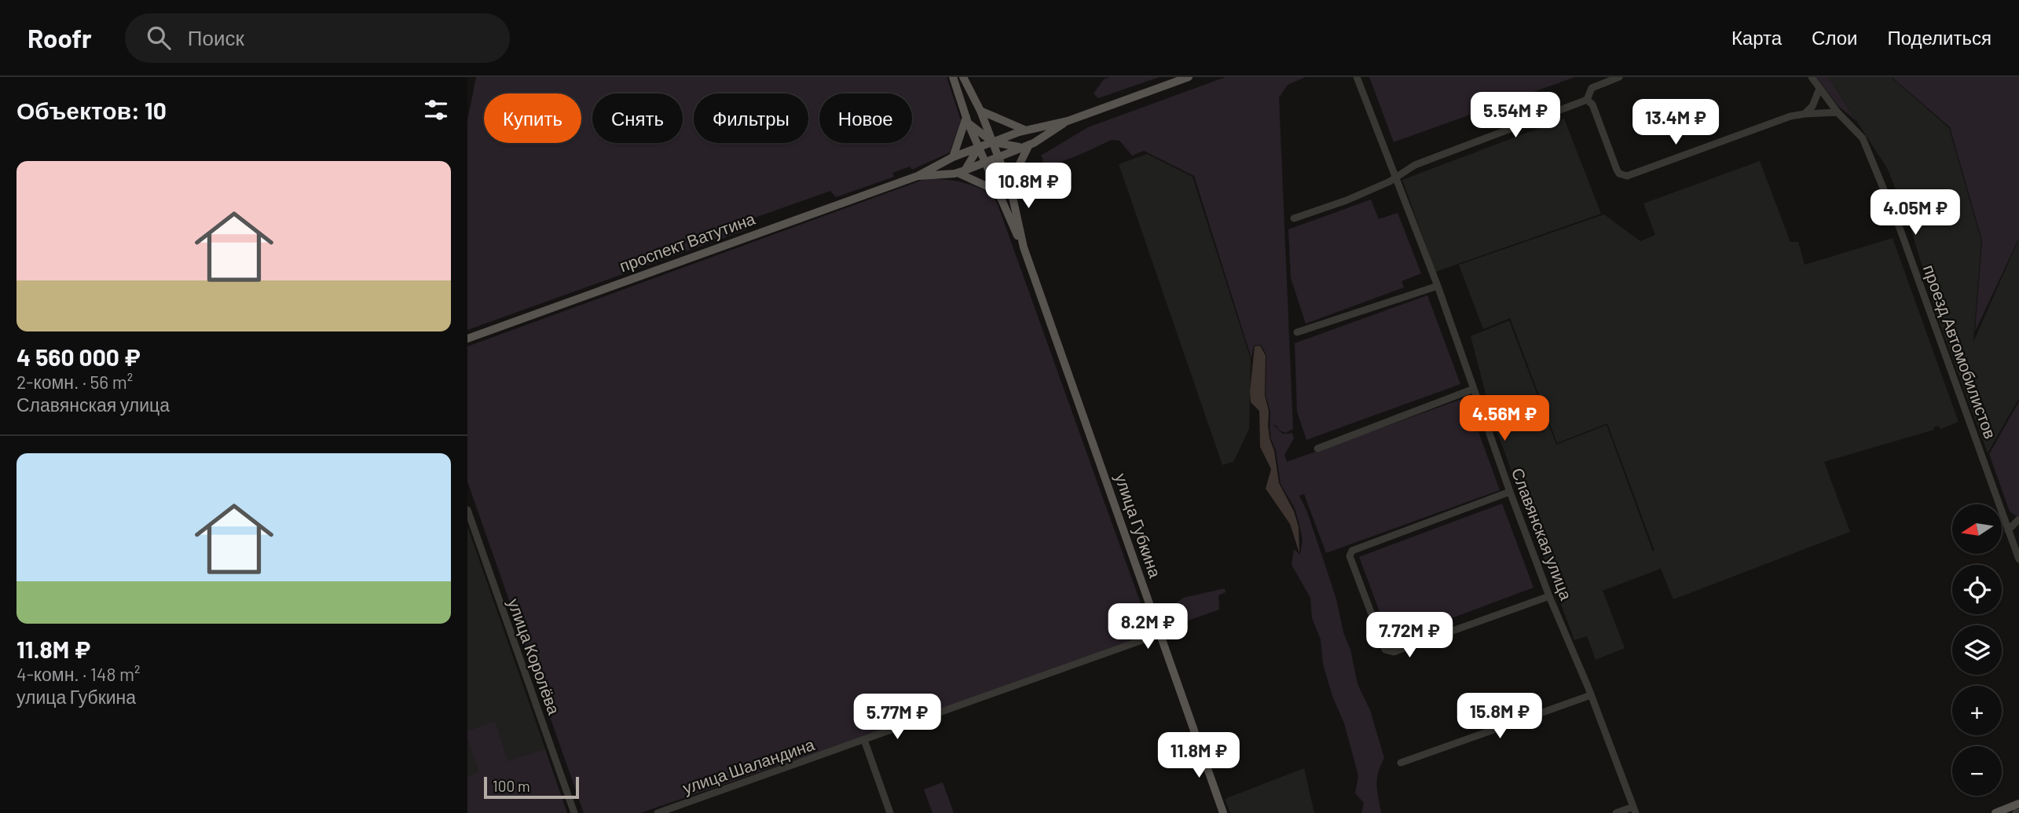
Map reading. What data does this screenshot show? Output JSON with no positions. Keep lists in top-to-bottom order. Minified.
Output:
{"streets":{"main road":["проспект Ватутина","улица Губкина"],"street":["проезд Автомобилистов","Славянская улица","улица Королёва","улица Шаландина"]},"crossings":[["проспект Ватутина","улица Губкина"],["улица Губкина","улица Шаландина"]],"scale_bar":"100 m","north":"left","page":{"header":"Roofr","search":"Поиск","nav":["Карта","Слои","Поделиться"],"heading":"Объектов: 10","price":["5.54M ₽","13.4M ₽","10.8M ₽","4.05M ₽","4.56M ₽","8.2M ₽","7.72M ₽","15.8M ₽","5.77M ₽","11.8M ₽"],"chip":["Купить","Снять","Фильтры","Новое"],"list":[{"name":"4 560 000 ₽","note":"2-комн. · 56 m² · Славянская улица"},{"name":"11.8M ₽","note":"4-комн. · 148 m² · улица Губкина"}],"map_buttons":["+","−"],"scale":"100 m"}}
